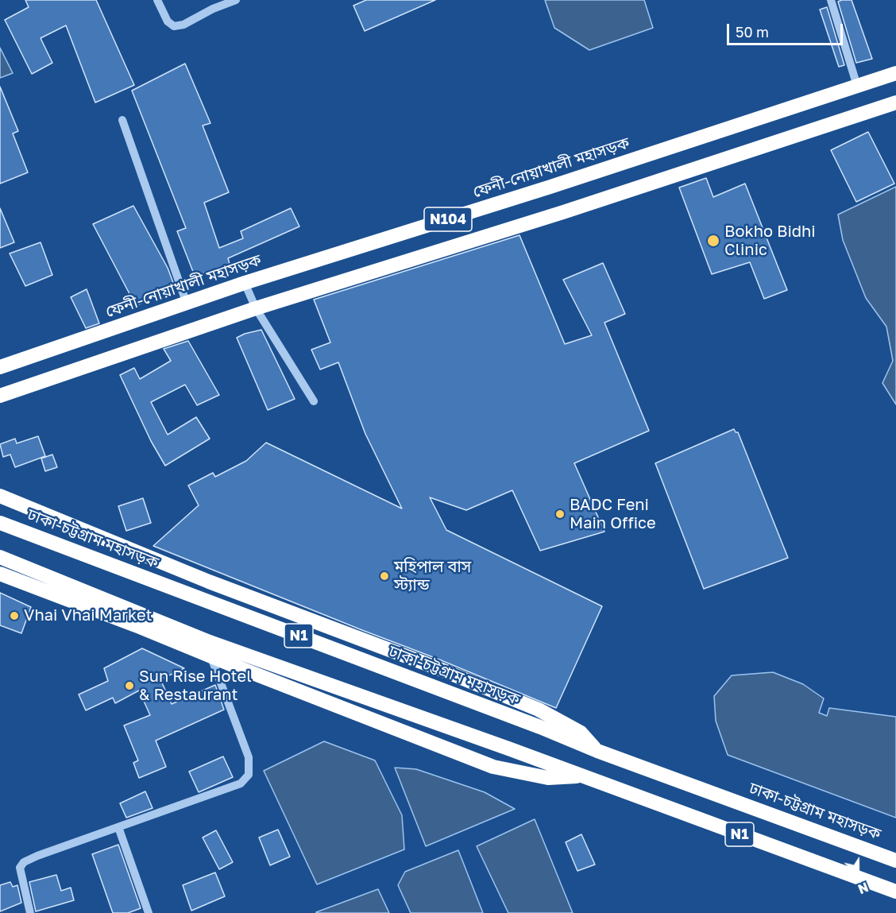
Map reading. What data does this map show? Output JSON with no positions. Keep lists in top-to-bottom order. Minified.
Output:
{"streets":{"highway":["ফেনী-নোয়াখালী মহাসড়ক","N104","ঢাকা-চট্টগ্রাম মহাসড়ক","N1"]},"places":["Bokho Bidhi Clinic","BADC Feni Main Office","মহিপাল বাস স্ট্যান্ড","Vhai Vhai Market","Sun Rise Hotel & Restaurant"],"scale_bar":"50 m","north":"bottom"}
